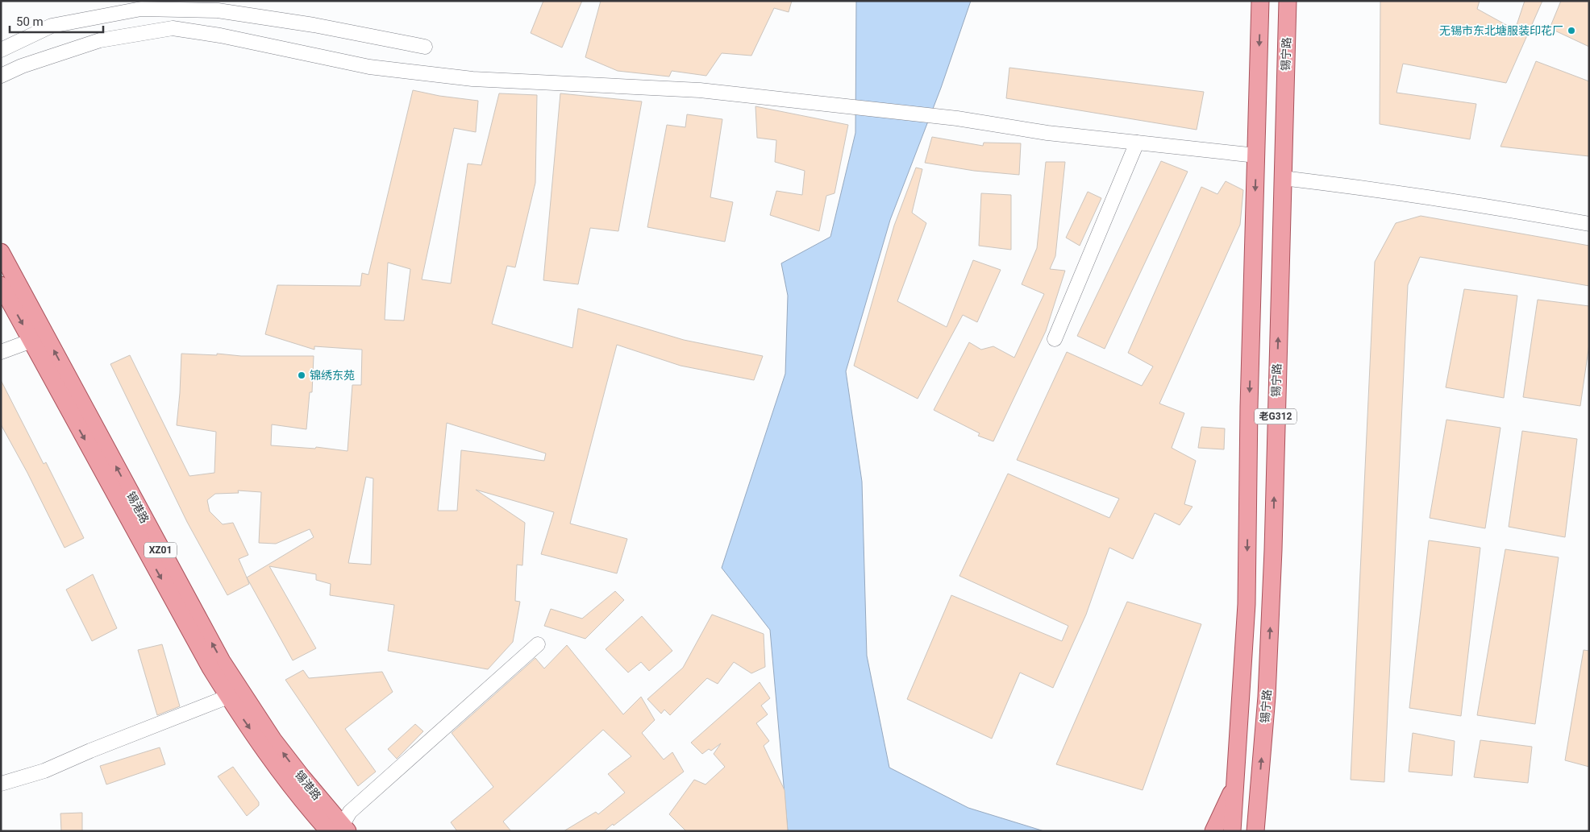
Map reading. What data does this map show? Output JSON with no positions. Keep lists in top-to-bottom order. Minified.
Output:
{"streets":{"main road":["锡宁路","老G312","锡港路","XZ01"]},"places":["无锡市东北塘服装印花厂","锦绣东苑"],"scale_bar":"50 m"}
